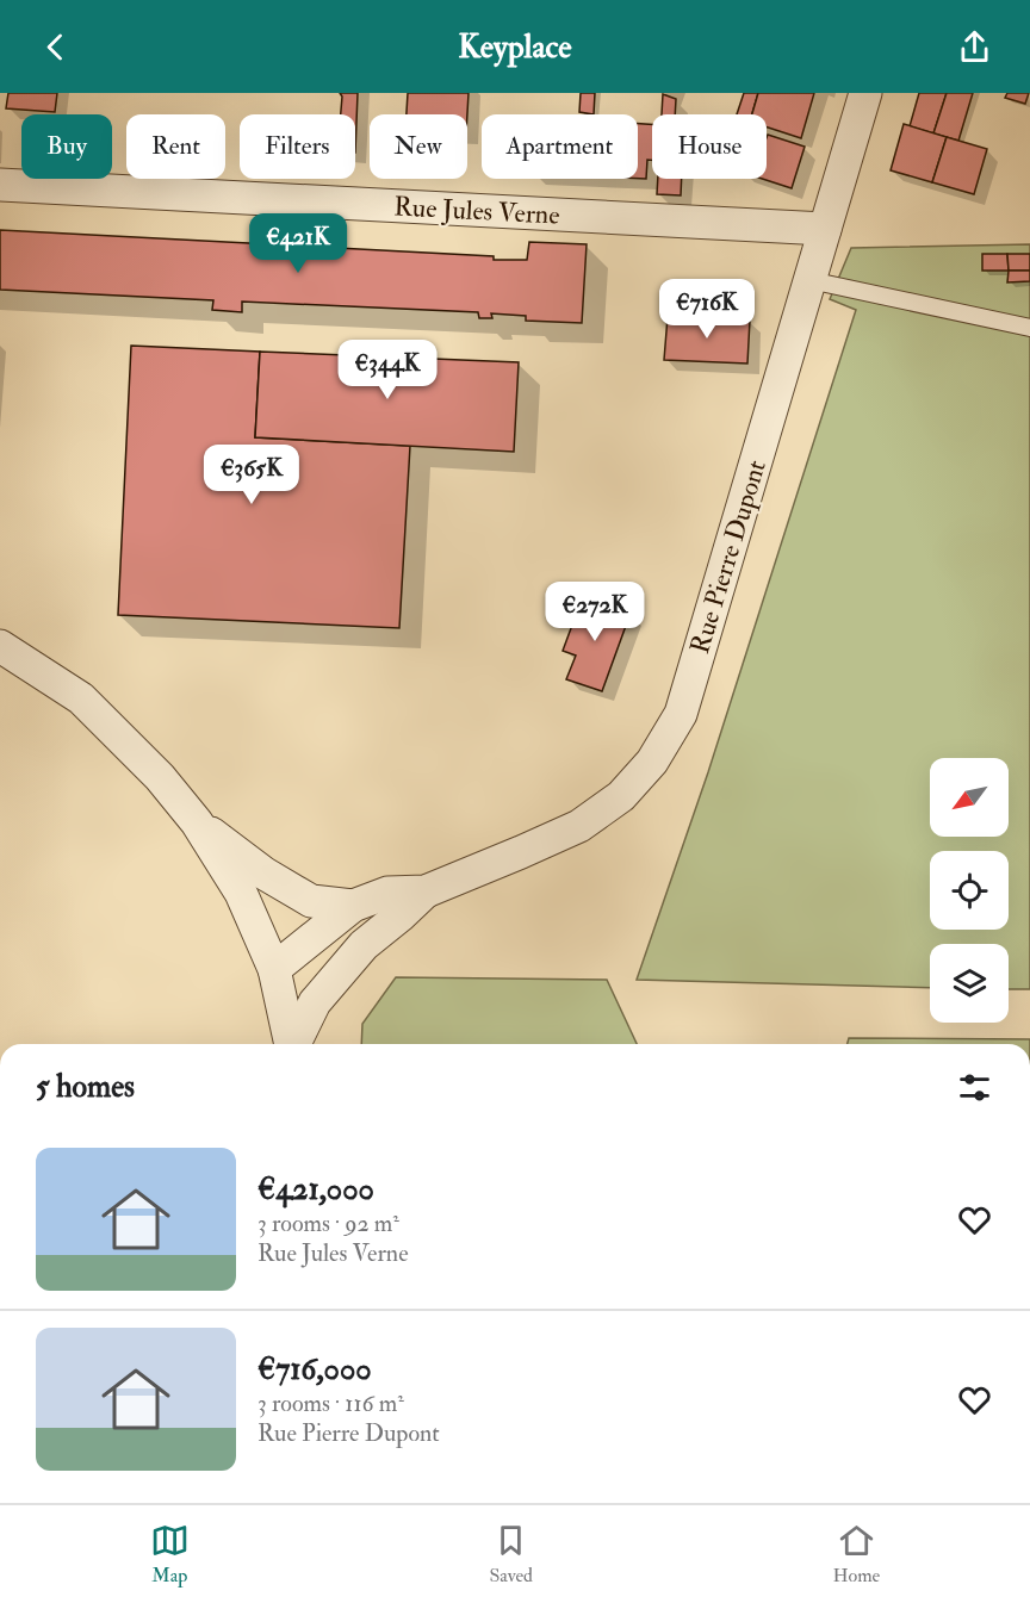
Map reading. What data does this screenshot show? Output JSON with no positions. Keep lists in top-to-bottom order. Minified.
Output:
{"streets":{"street":["Rue Jules Verne","Rue Pierre Dupont"]},"crossings":[["Rue Jules Verne","Rue Pierre Dupont"]],"north":"bottom left","page":{"header":"Keyplace","chip":["Buy","Rent","Filters","New","Apartment","House"],"price":["€421K","€716K","€344K","€365K","€272K"],"heading":"5 homes","list":[{"name":"€421,000","note":"3 rooms · 92 m² · Rue Jules Verne"},{"name":"€716,000","note":"3 rooms · 116 m² · Rue Pierre Dupont"}],"tabs":["Map","Saved","Home"]}}
